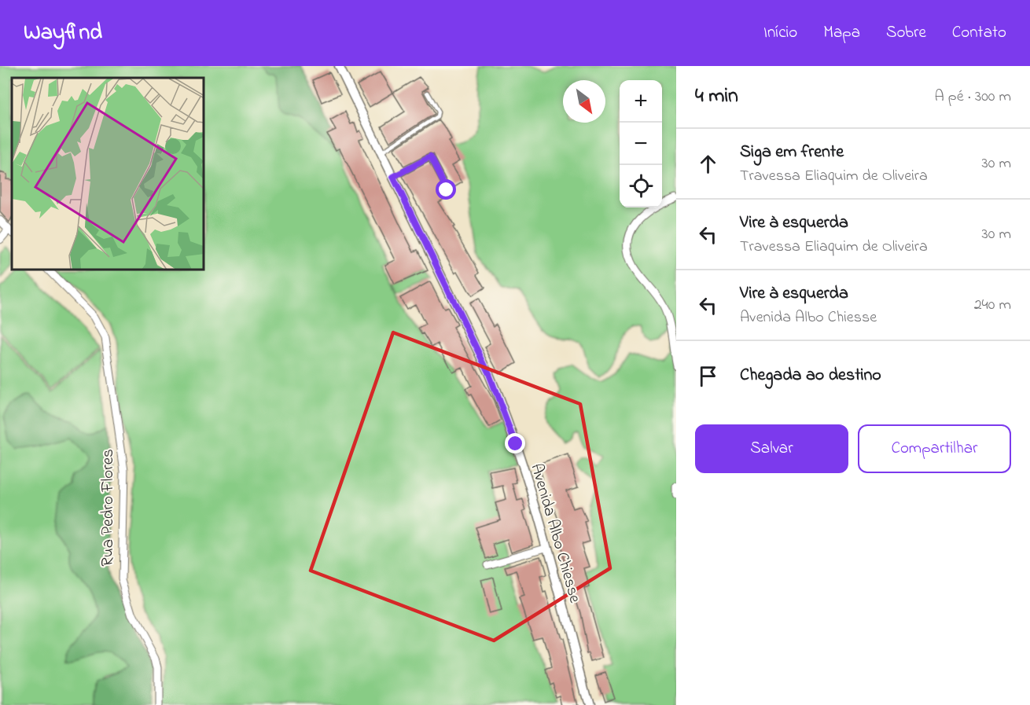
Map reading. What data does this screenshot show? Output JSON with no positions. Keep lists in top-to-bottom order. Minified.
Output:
{"streets":{"street":["Rua Pedro Flores","Avenida Albo Chiesse"]},"north":"bottom right","page":{"header":"Wayfind","nav":["Início","Mapa","Sobre","Contato"],"heading":["4 min","A pé · 300 m"],"map_buttons":["+","−"],"list":[["Siga em frente","Travessa Eliaquim de Oliveira","30 m"],["Vire à esquerda","Travessa Eliaquim de Oliveira","30 m"],["Vire à esquerda","Avenida Albo Chiesse","240 m"],"Chegada ao destino"],"buttons":["Salvar","Compartilhar"]}}
